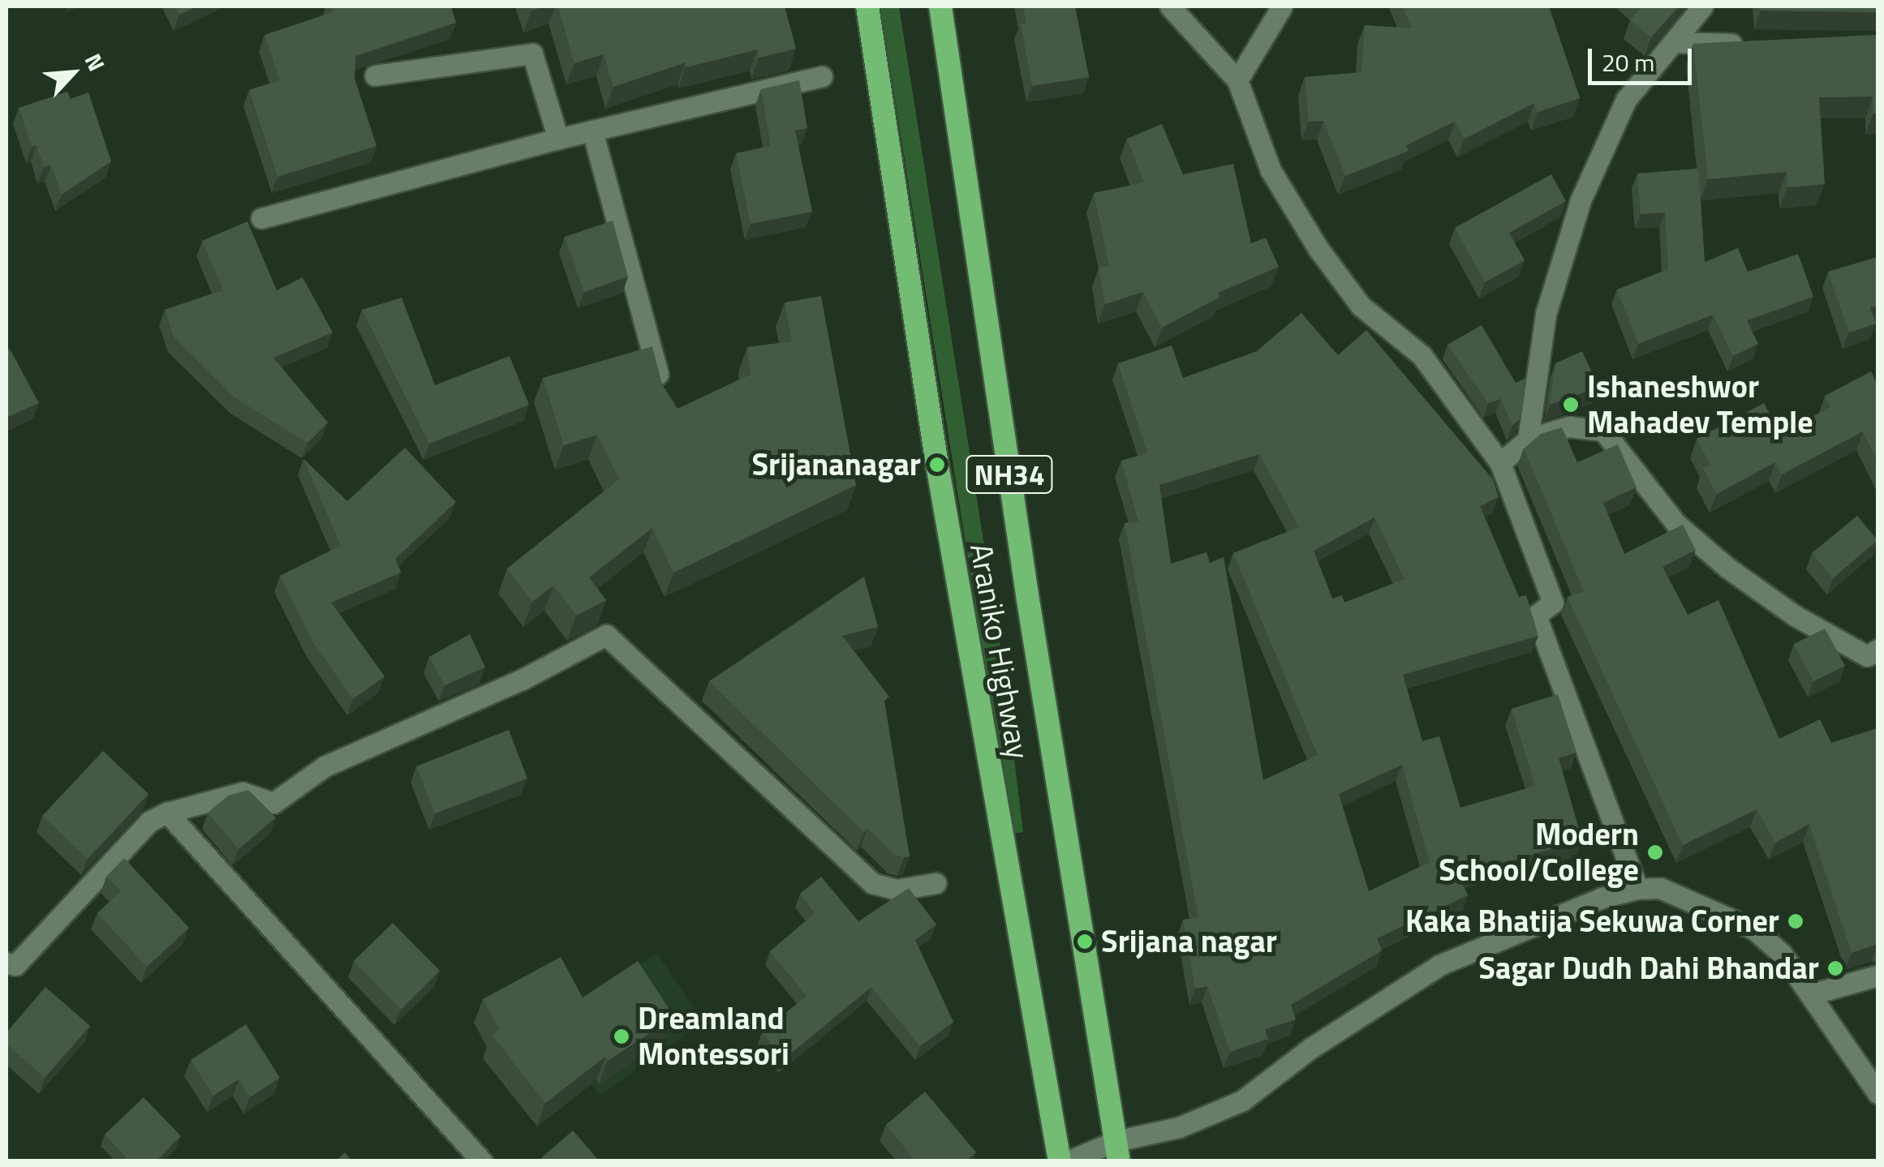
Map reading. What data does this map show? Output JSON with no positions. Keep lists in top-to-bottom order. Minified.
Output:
{"streets":{"highway":["NH34","Araniko Highway"]},"places":["Ishaneshwor Mahadev Temple","Srijananagar","Modern School/College","Kaka Bhatija Sekuwa Corner","Srijana nagar","Sagar Dudh Dahi Bhandar","Dreamland Montessori"],"scale_bar":"20 m","north":"top right"}
